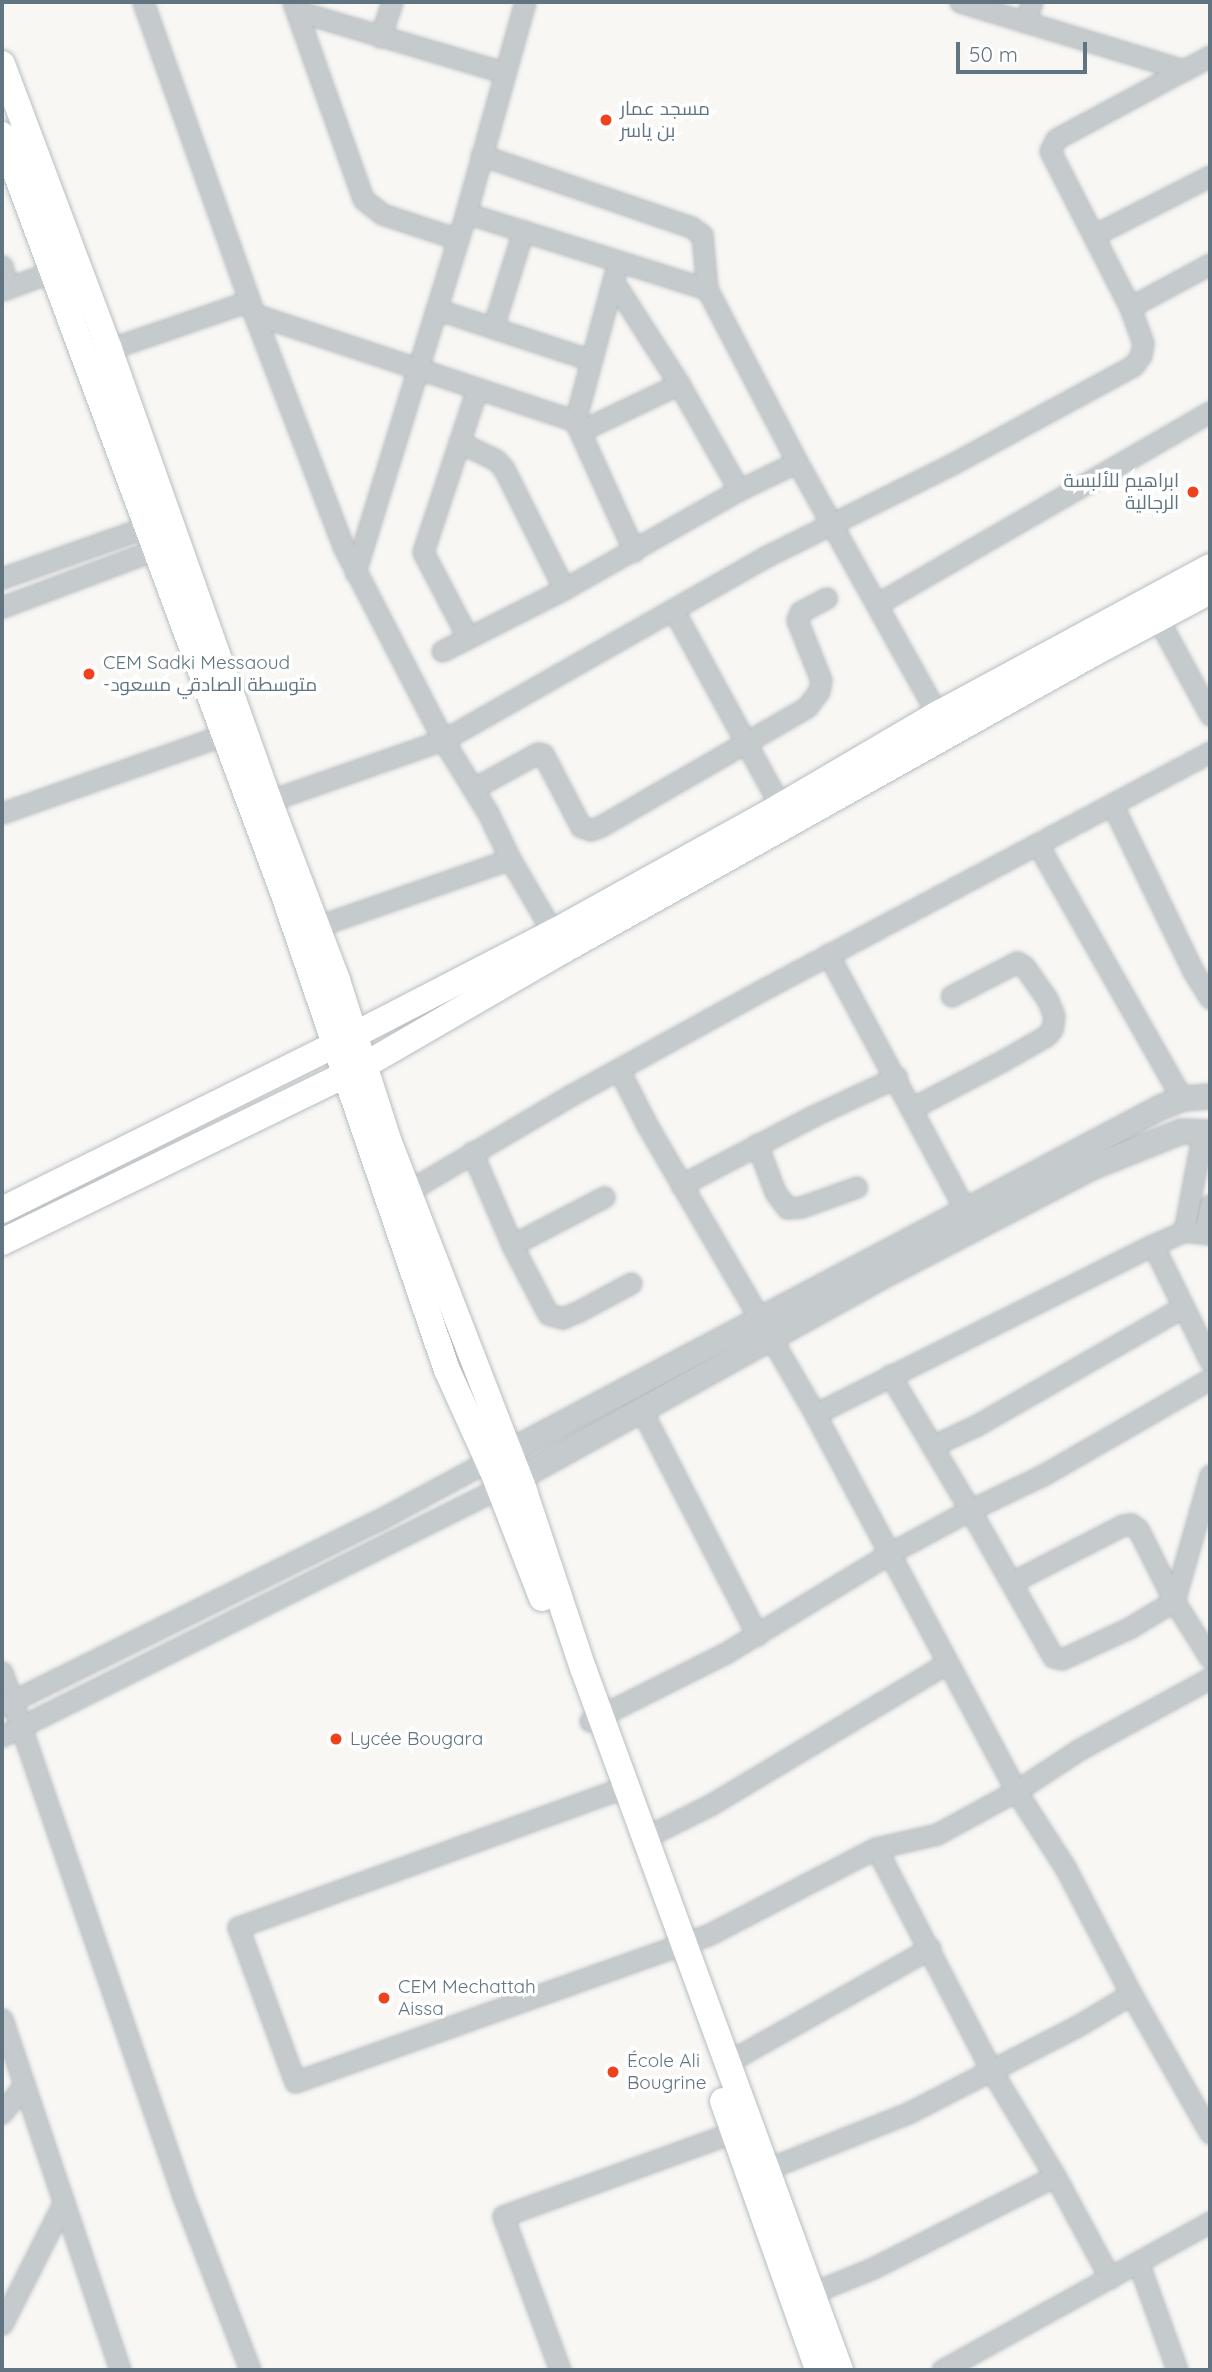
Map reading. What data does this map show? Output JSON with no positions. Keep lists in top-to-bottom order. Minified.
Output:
{"places":["مسجد عمار بن ياسر","ابراهيم للألبسة الرجالية","CEM Sadki Messaoud -متوسطة الصادقي مسعود","Lycée Bougara","CEM Mechattah Aissa","École Ali Bougrine"],"scale_bar":"50 m"}
